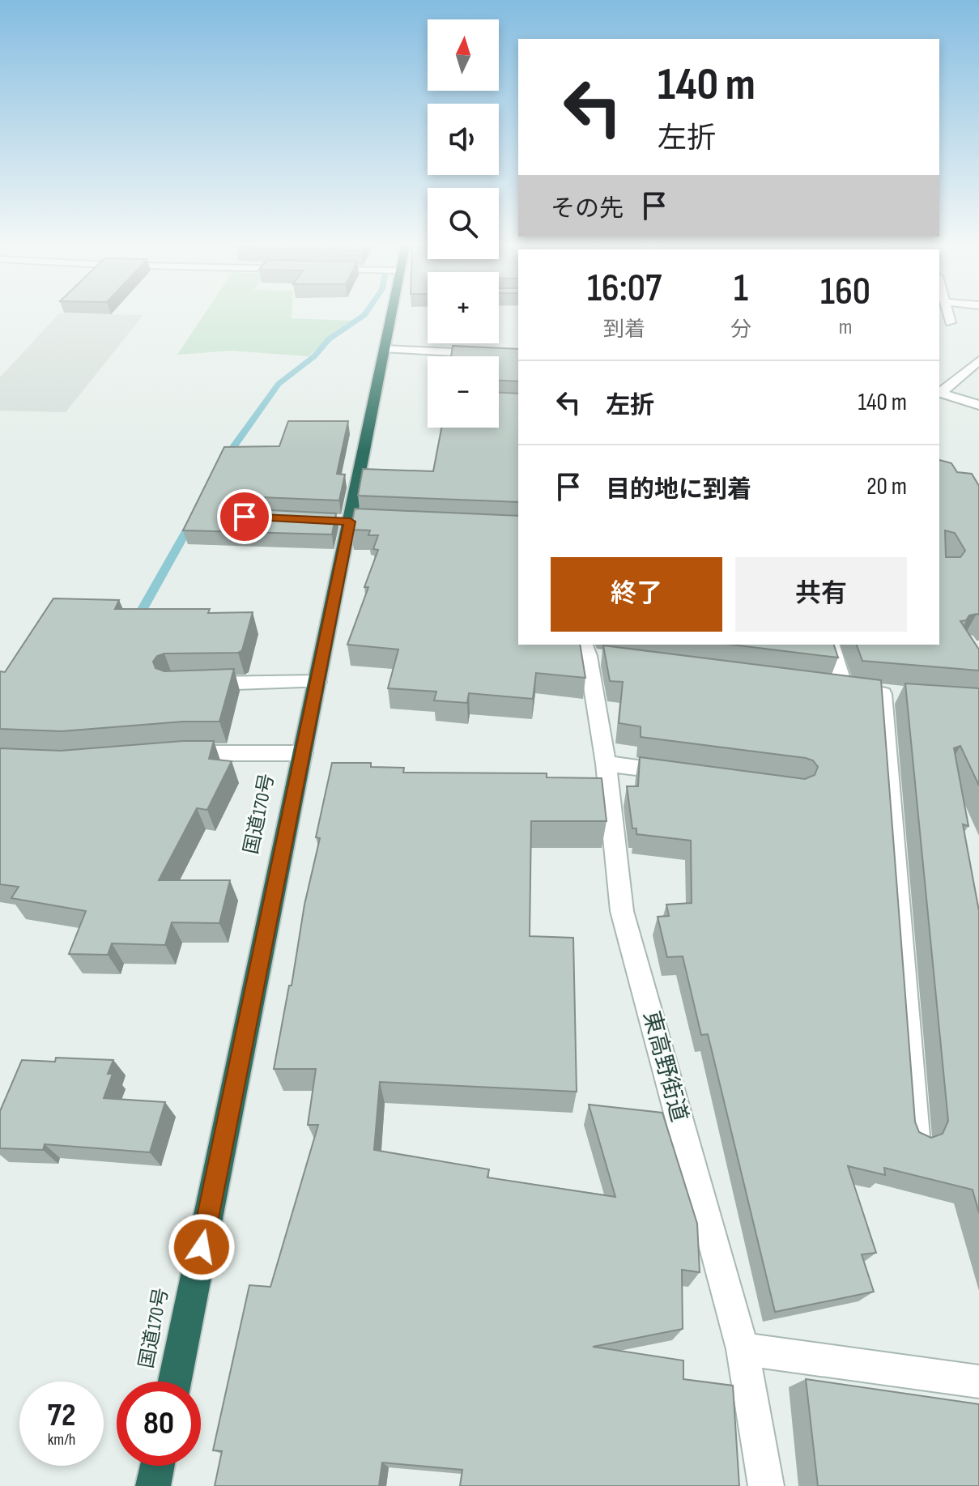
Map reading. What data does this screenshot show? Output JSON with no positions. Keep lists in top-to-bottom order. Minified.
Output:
{"streets":{"highway":["国道170号"],"street":["東高野街道"]},"north":"top","page":{"map_buttons":["+","−"],"turn":["140 m","左折"],"then":"その先","eta":["16:07","到着","1","分","160","m"],"list":[{"name":"左折","value":"140 m"},{"name":"目的地に到着","value":"20 m"}],"buttons":["終了","共有"],"speed":"72 km/h","limit":"80"}}
